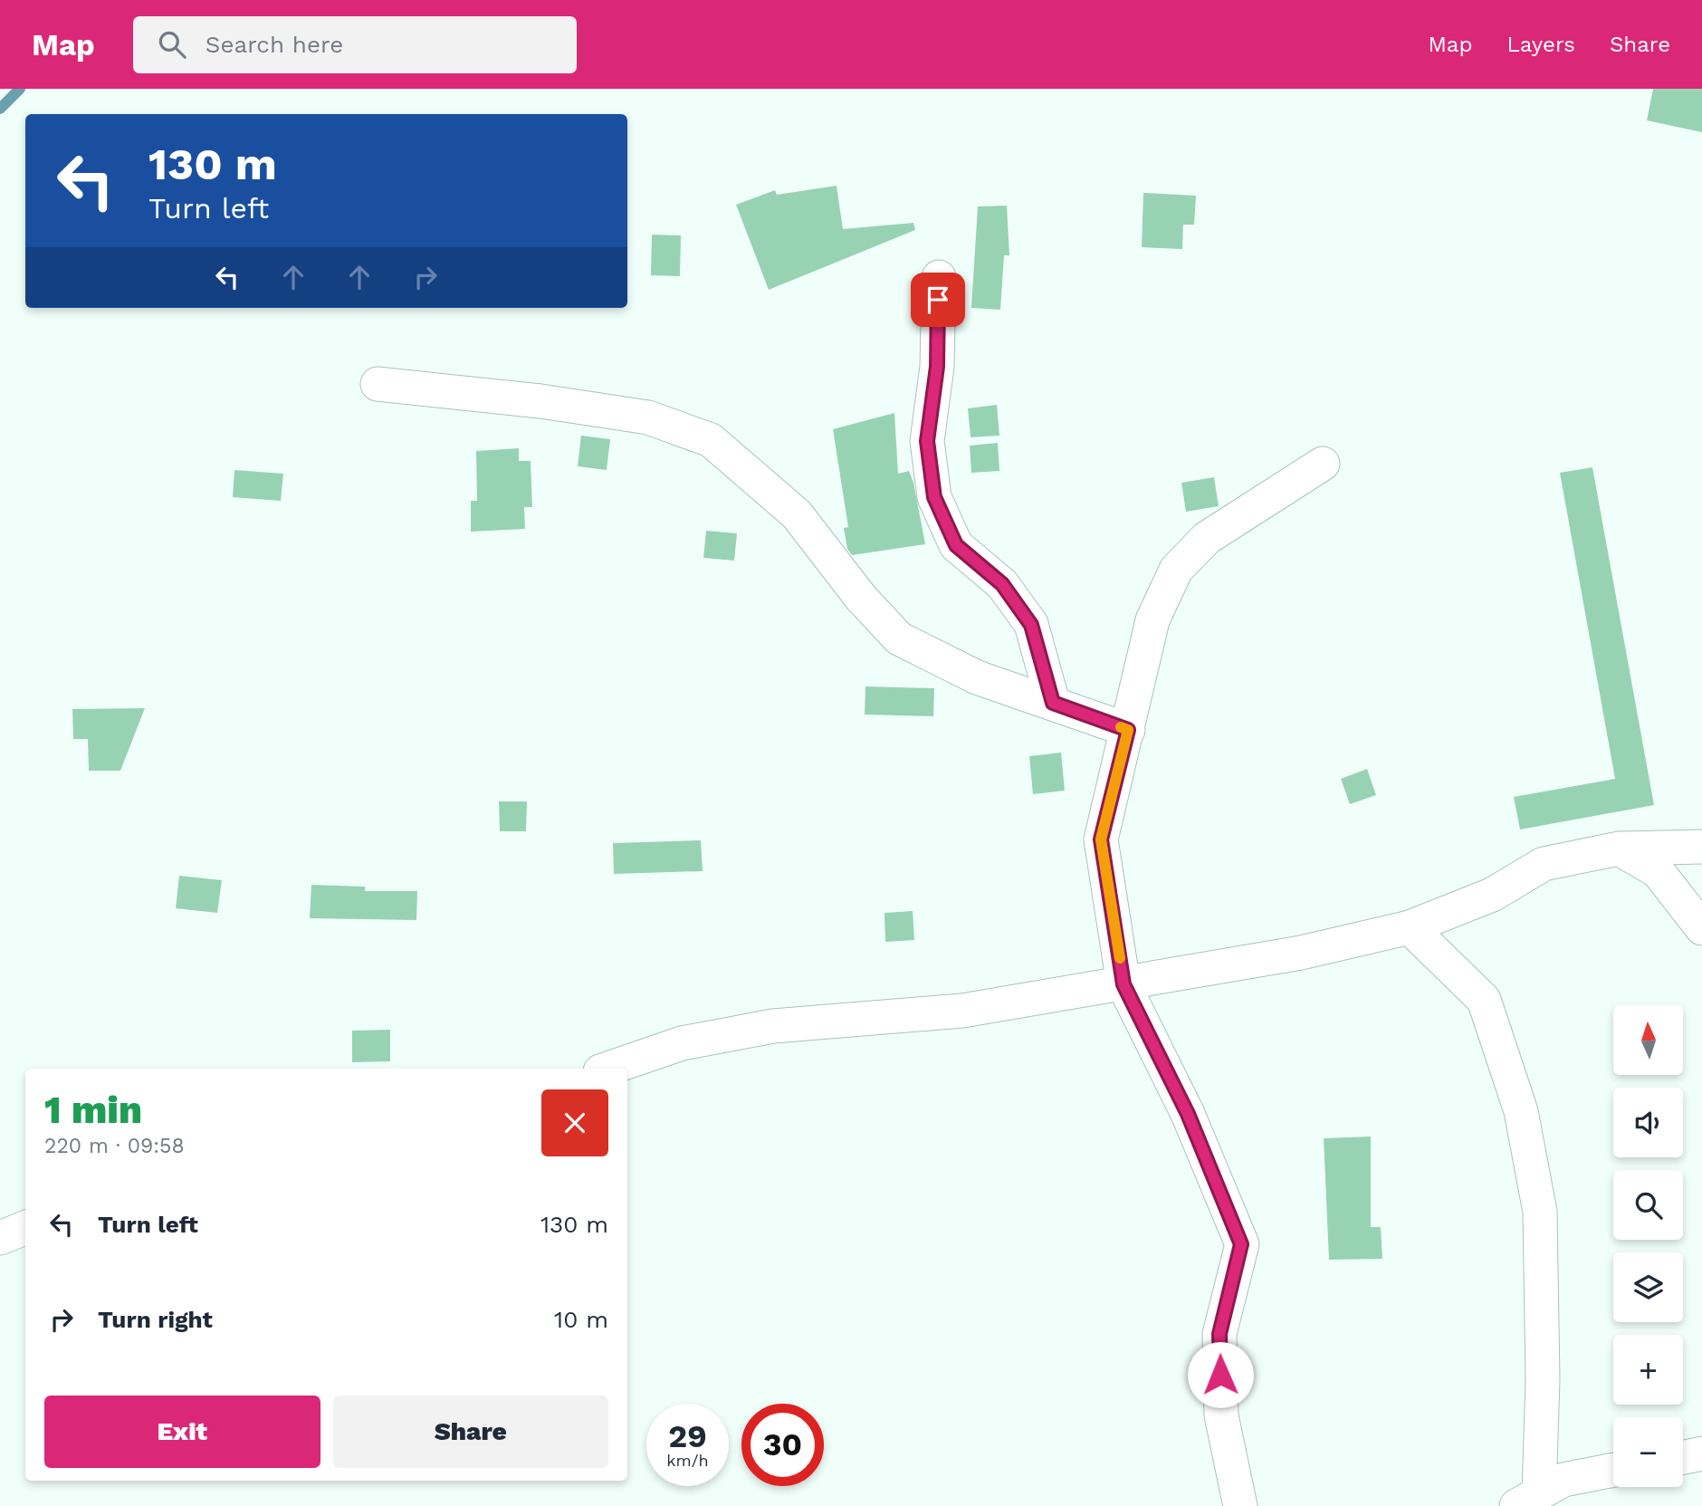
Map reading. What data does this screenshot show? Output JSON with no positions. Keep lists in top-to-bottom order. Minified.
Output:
{"north":"top","page":{"header":"Map","search":"Search here","nav":["Map","Layers","Share"],"turn":["130 m","Turn left"],"map_buttons":["+","−"],"heading":["1 min","220 m · 09:58"],"list":[{"name":"Turn left","value":"130 m"},{"name":"Turn right","value":"10 m"}],"buttons":["Exit","Share"],"speed":"29 km/h","limit":"30"}}
